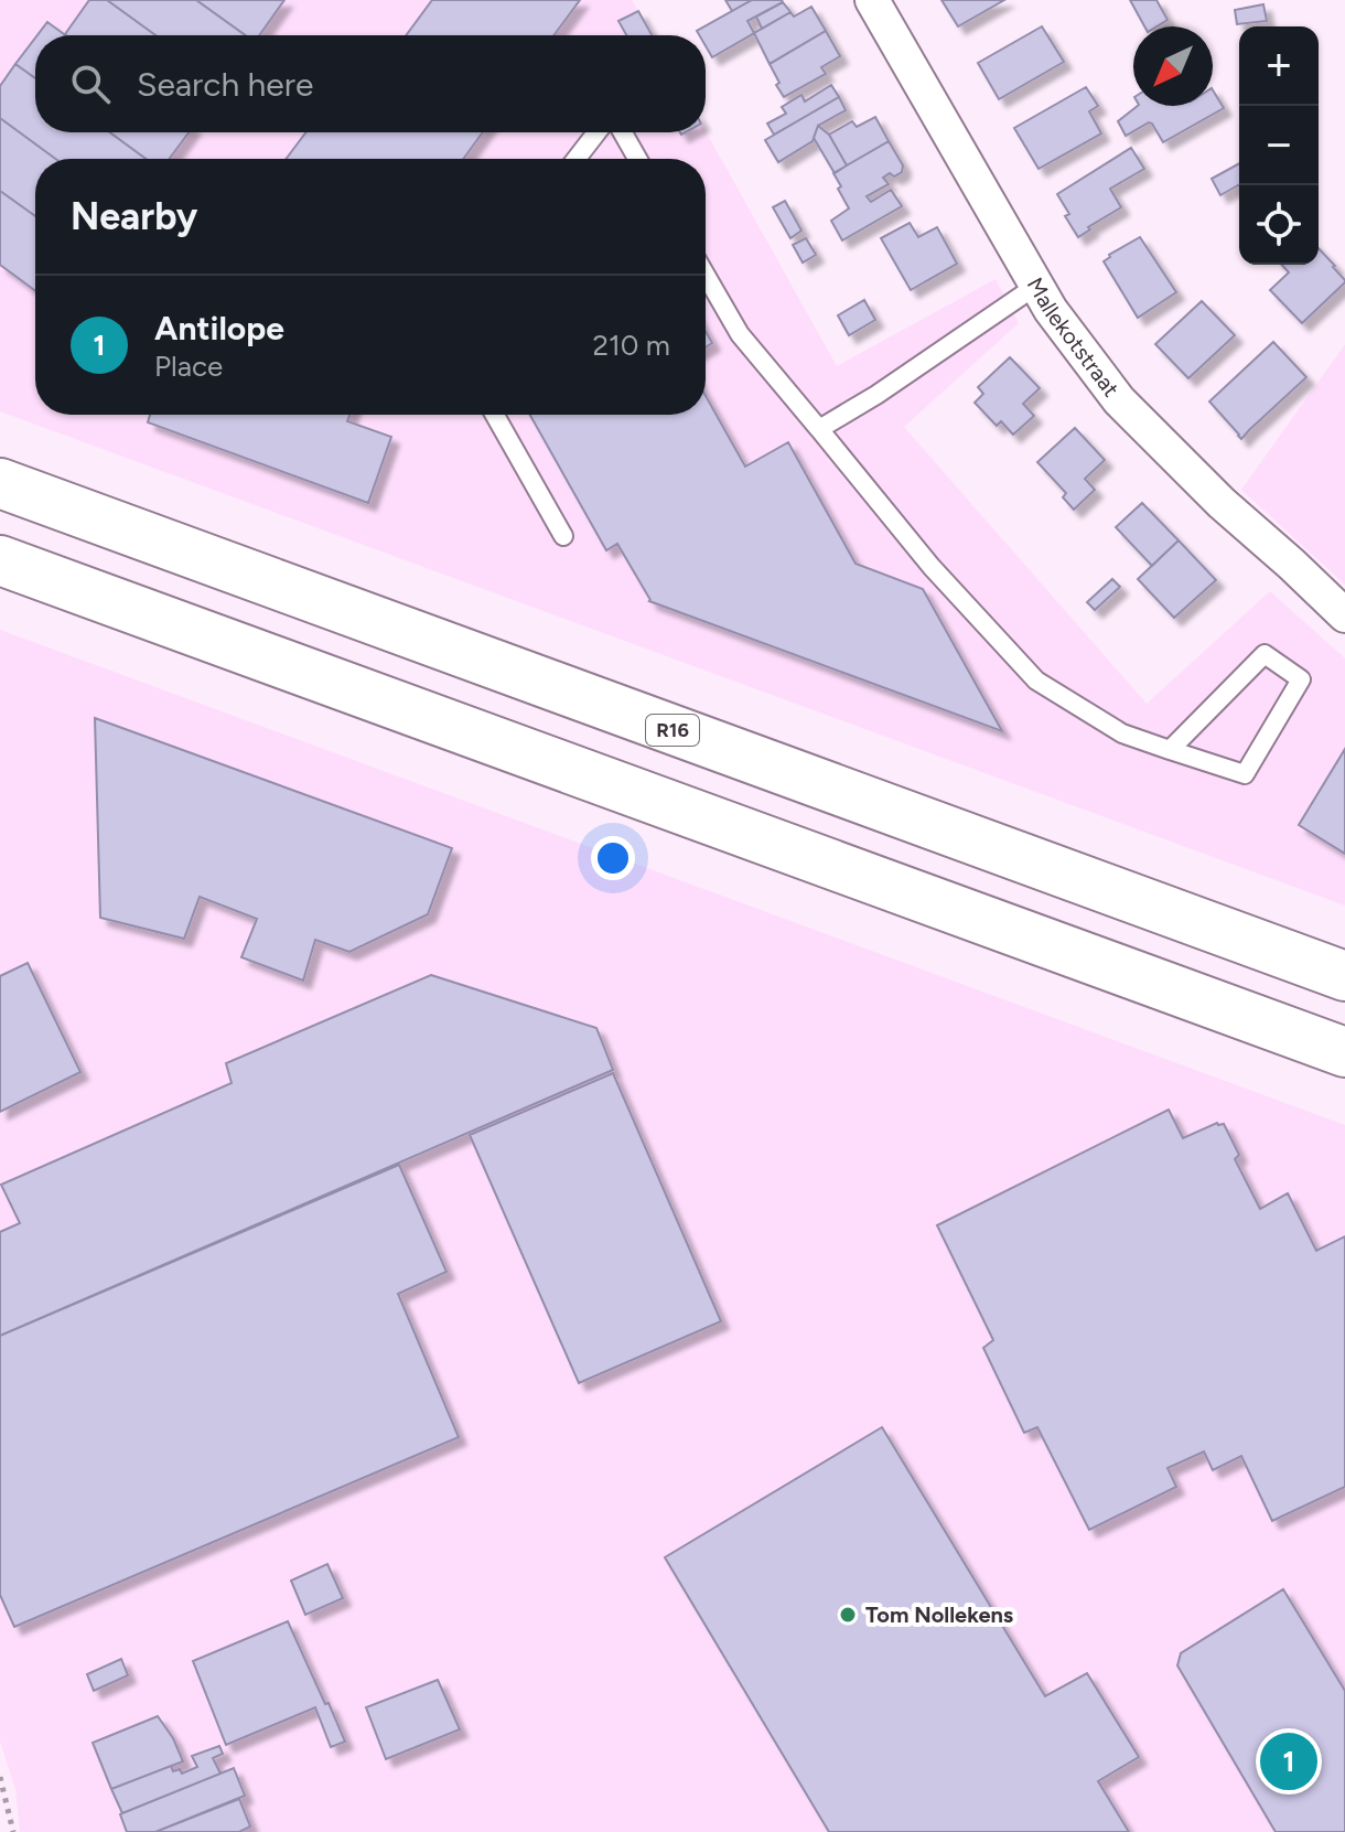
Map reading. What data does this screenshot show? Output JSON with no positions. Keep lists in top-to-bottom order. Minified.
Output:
{"streets":{"highway":["R16"],"street":["Mallekotstraat"]},"places":["Tom Nollekens"],"north":"bottom left","page":{"map_buttons":["+","−"],"search":"Search here","heading":"Nearby","list":[{"mark":"1","name":"Antilope","note":"Place","value":"210 m"}],"pins":"1"}}
